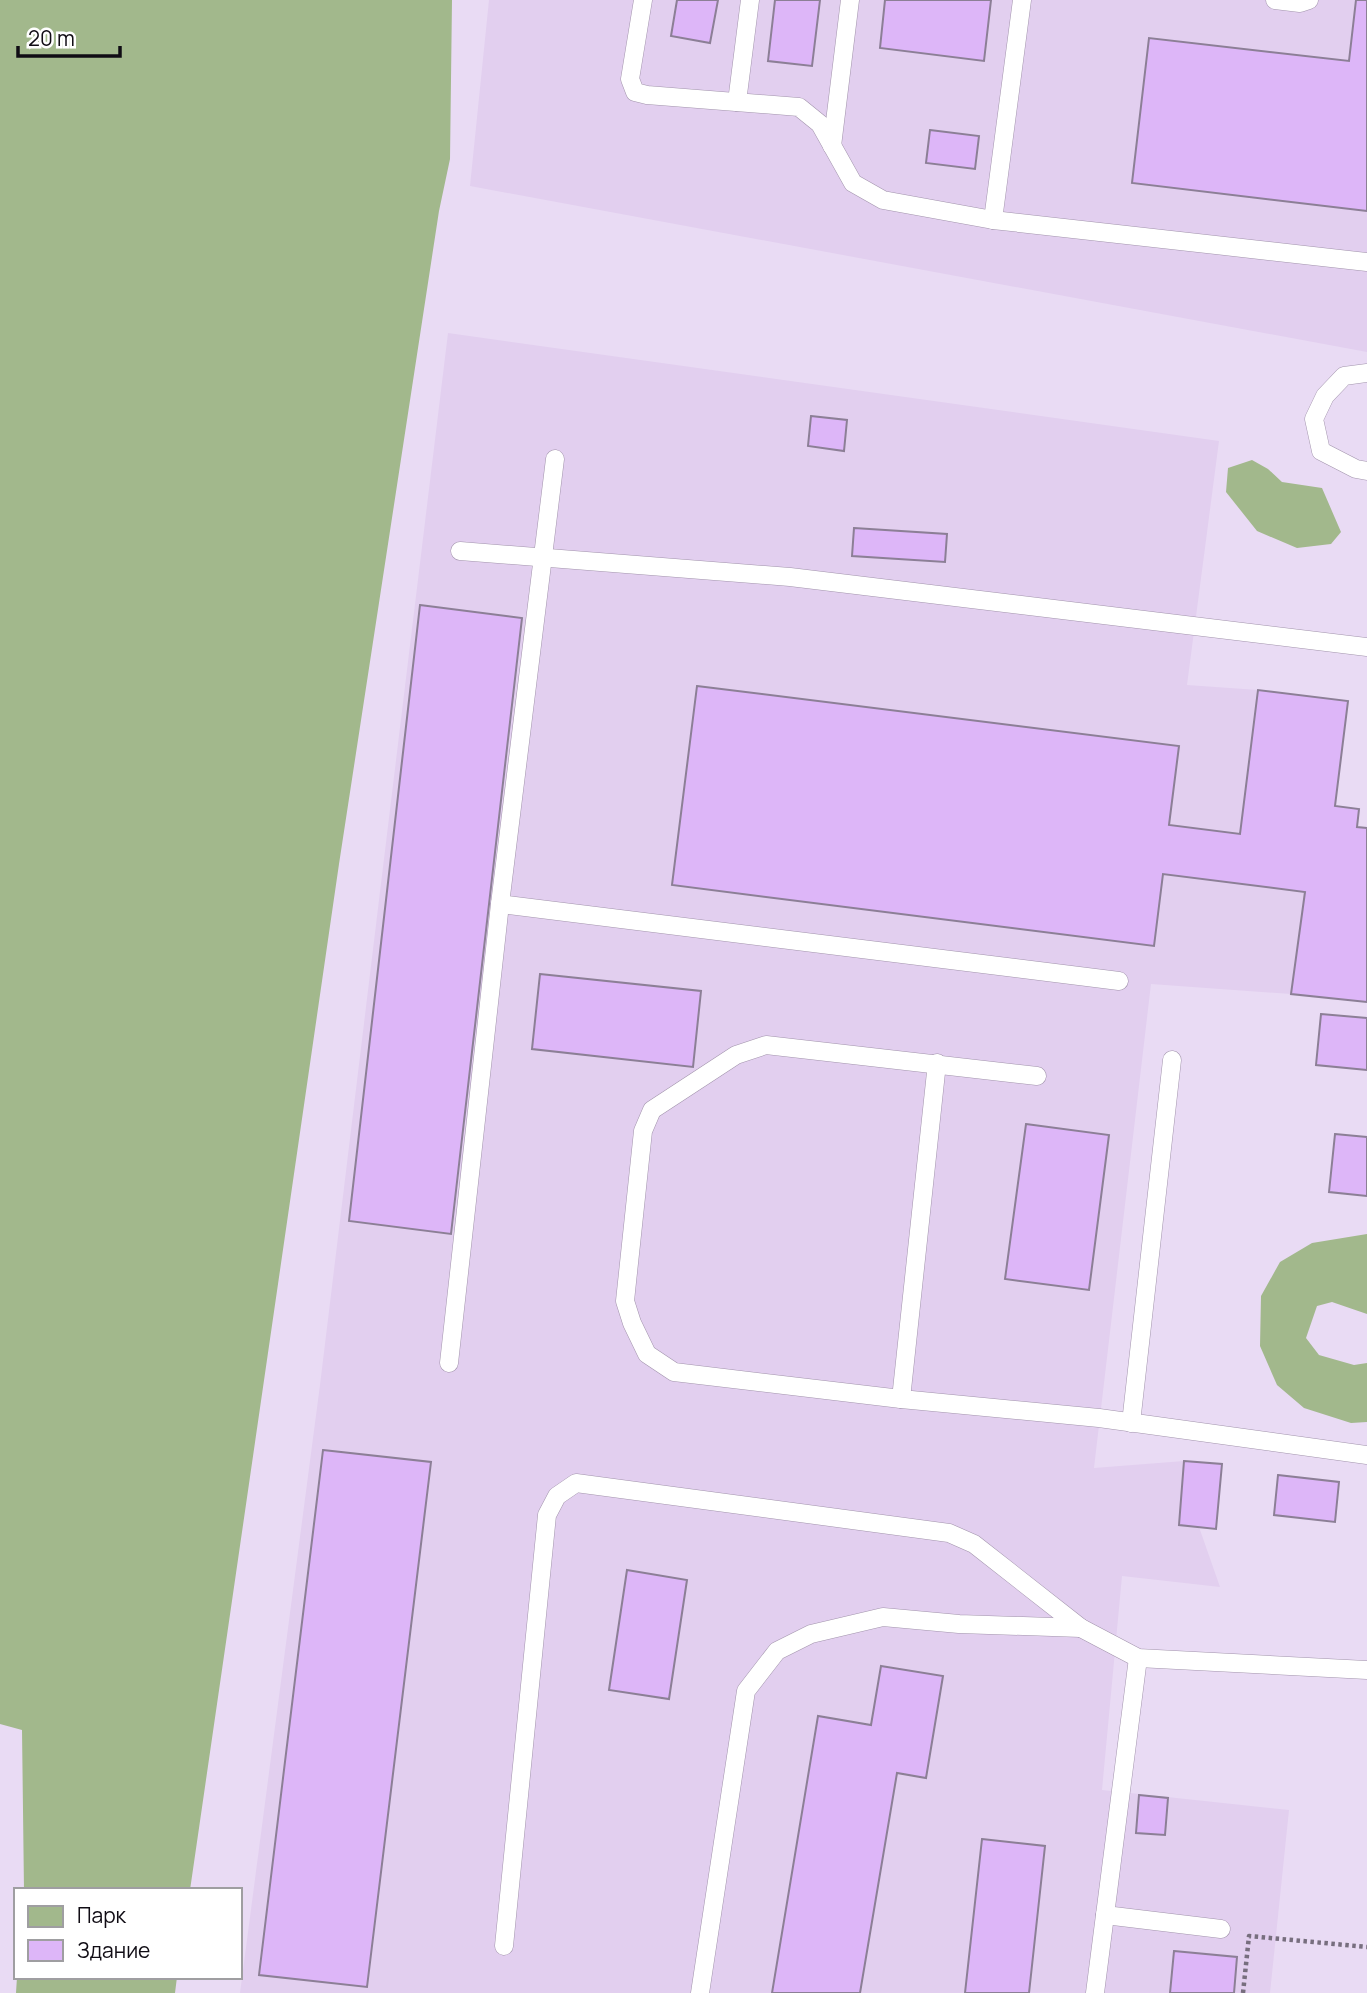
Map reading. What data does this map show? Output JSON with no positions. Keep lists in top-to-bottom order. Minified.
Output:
{"legend":["Парк","Здание"],"scale_bar":"20 m"}
